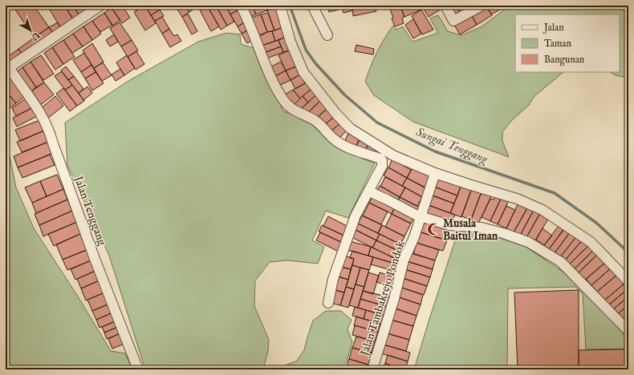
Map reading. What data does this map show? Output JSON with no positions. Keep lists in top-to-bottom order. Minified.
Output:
{"streets":{"street":["Jalan Tenggang","Jalan Tambakrejo Pondok"]},"water":["Sungai Tenggang"],"places":{"mosque":["Musala Baitul Iman"]},"legend":["Jalan","Taman","Bangunan"],"north":"bottom right"}
